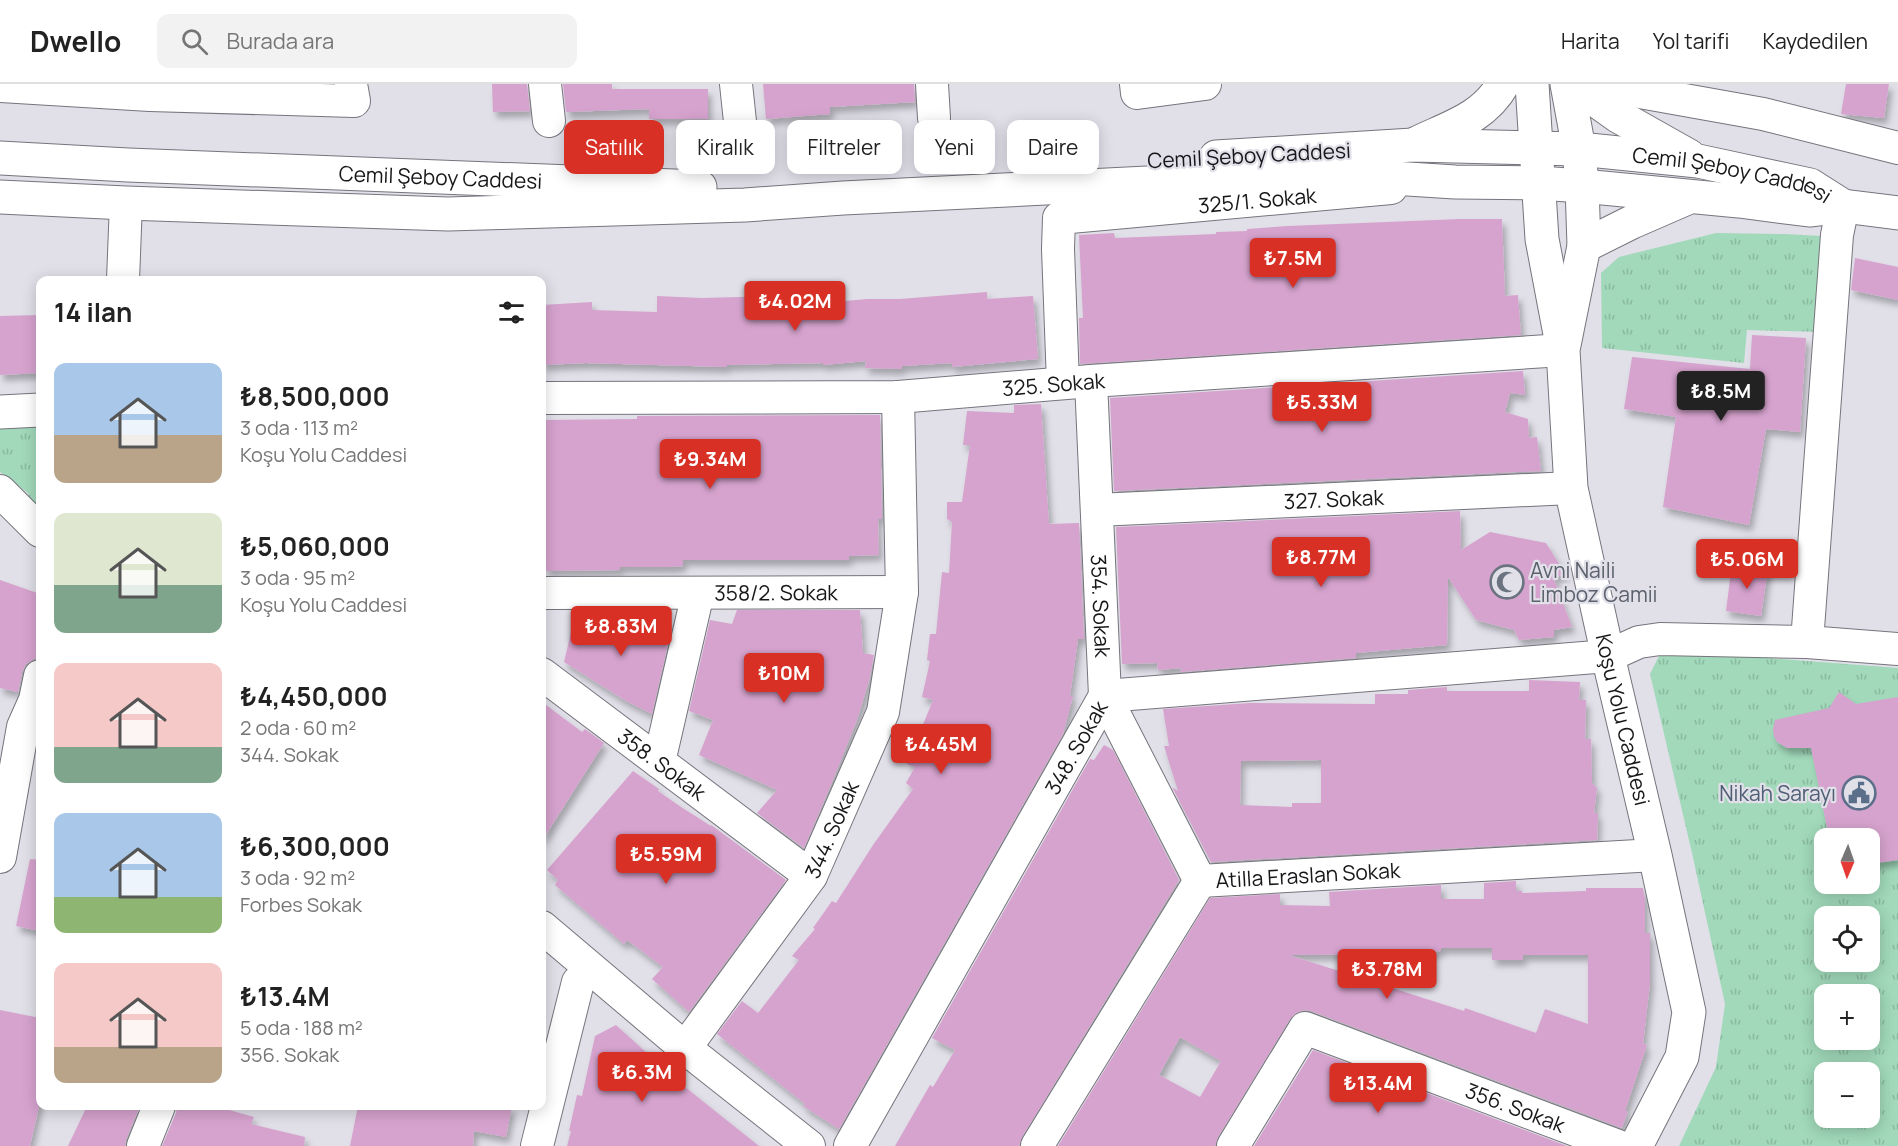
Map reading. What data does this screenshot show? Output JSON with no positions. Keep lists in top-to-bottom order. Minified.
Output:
{"streets":{"main road":["Cemil Şeboy Caddesi","Koşu Yolu Caddesi"],"street":["325/1. Sokak","325. Sokak","327. Sokak","358/2. Sokak","354. Sokak","348. Sokak","358. Sokak","344. Sokak","Atilla Eraslan Sokak","356. Sokak"]},"crossings":[["Cemil Şeboy Caddesi","325/1. Sokak"],["Cemil Şeboy Caddesi","Koşu Yolu Caddesi"],["325/1. Sokak","354. Sokak"],["325. Sokak","354. Sokak"],["325. Sokak","Koşu Yolu Caddesi"],["325. Sokak","344. Sokak"],["327. Sokak","354. Sokak"],["327. Sokak","Koşu Yolu Caddesi"],["358/2. Sokak","344. Sokak"],["354. Sokak","348. Sokak"],["354. Sokak","Atilla Eraslan Sokak"],["Koşu Yolu Caddesi","348. Sokak"],["Koşu Yolu Caddesi","Atilla Eraslan Sokak"],["358. Sokak","344. Sokak"]],"places":{"mosque":["Avni Naili Limboz Camii"],"public building":["Nikah Sarayı"]},"north":"bottom","page":{"header":"Dwello","search":"Burada ara","nav":["Harita","Yol tarifi","Kaydedilen"],"chip":["Satılık","Kiralık","Filtreler","Yeni","Daire"],"price":["₺7.5M","₺4.02M","₺8.5M","₺5.33M","₺9.34M","₺8.77M","₺5.06M","₺8.83M","₺10M","₺4.45M","₺5.59M","₺3.78M","₺6.3M","₺13.4M"],"heading":"14 ilan","list":[{"name":"₺8,500,000","note":"3 oda · 113 m² · Koşu Yolu Caddesi"},{"name":"₺5,060,000","note":"3 oda · 95 m² · Koşu Yolu Caddesi"},{"name":"₺4,450,000","note":"2 oda · 60 m² · 344. Sokak"},{"name":"₺6,300,000","note":"3 oda · 92 m² · Forbes Sokak"},{"name":"₺13.4M","note":"5 oda · 188 m² · 356. Sokak"}],"map_buttons":["+","−"]}}
